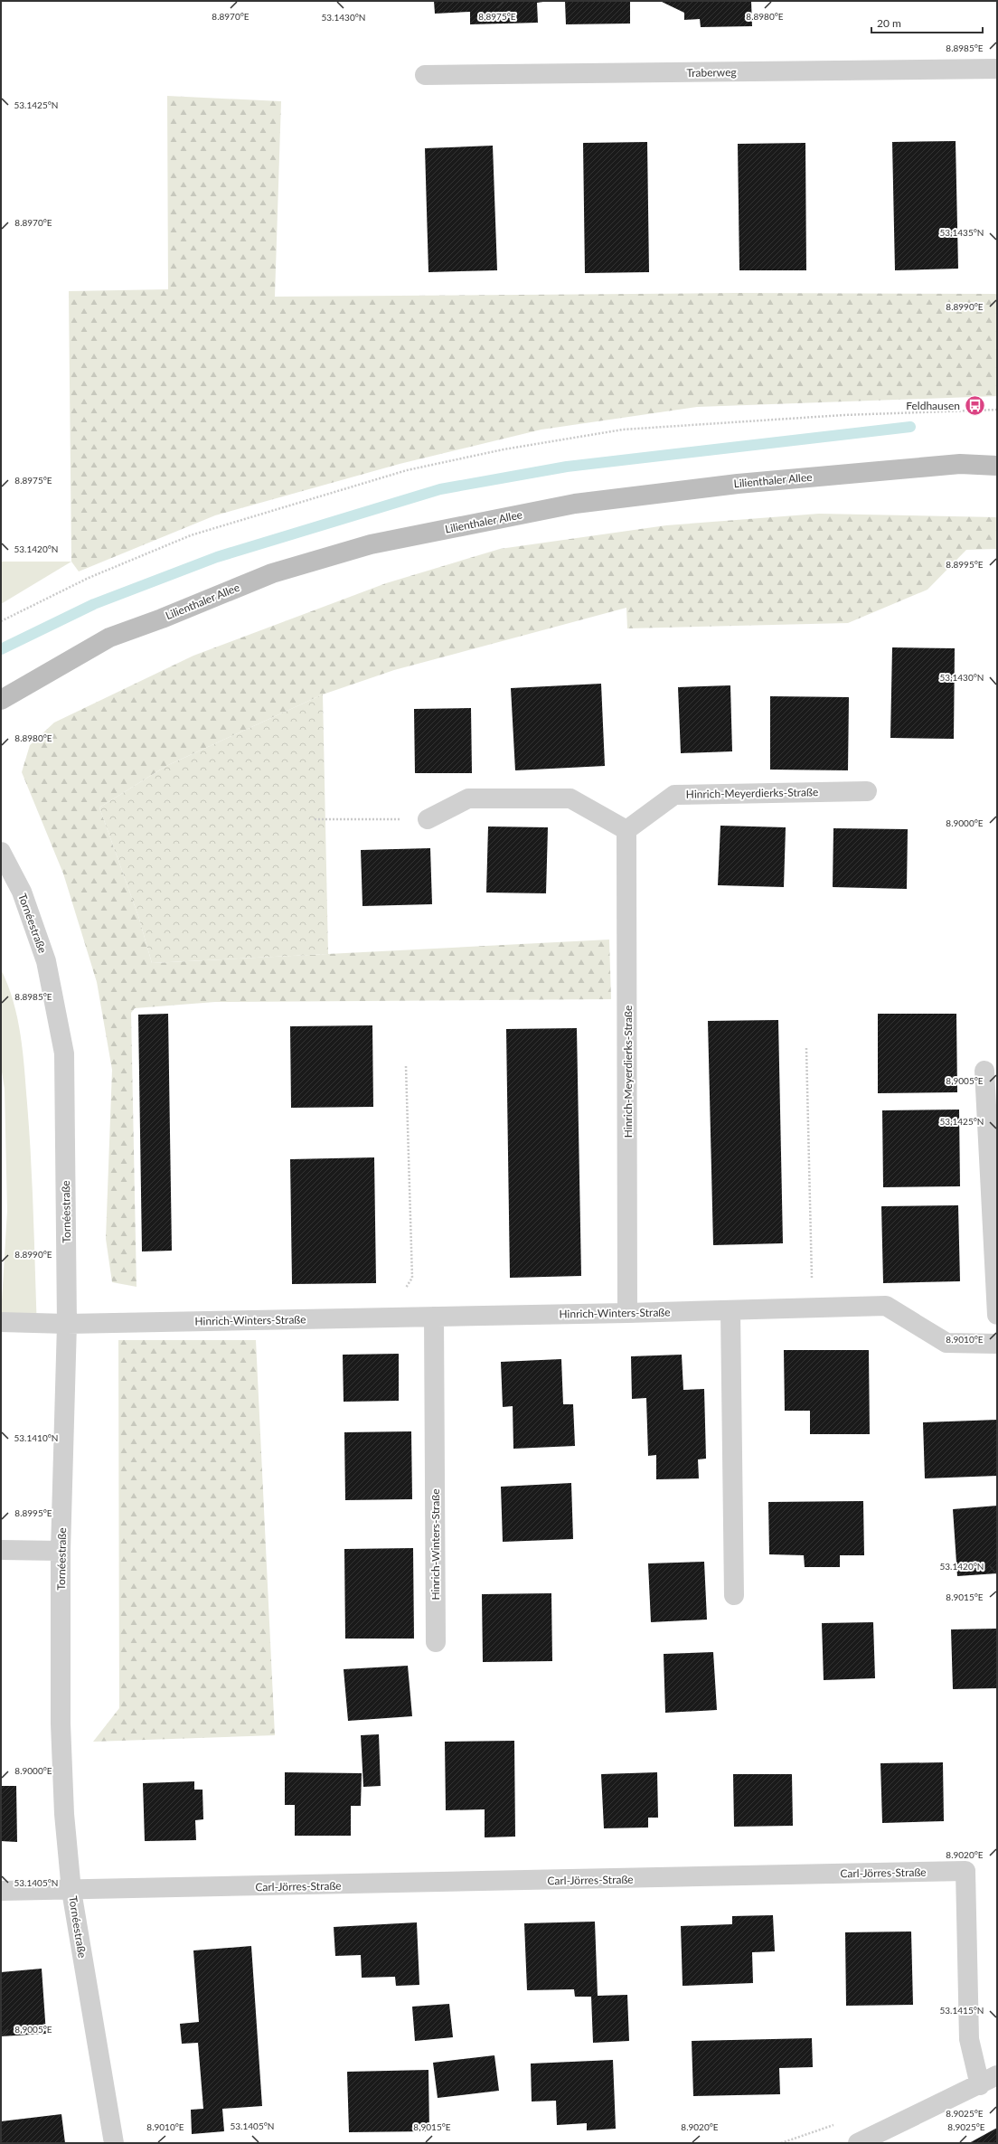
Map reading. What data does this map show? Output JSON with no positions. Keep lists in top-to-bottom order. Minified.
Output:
{"streets":{"main road":["Lilienthaler Allee"],"street":["Traberweg","Hinrich-Meyerdierks-Straße","Tornéestraße","Hinrich-Winters-Straße","Carl-Jörres-Straße"]},"crossings":[["Hinrich-Meyerdierks-Straße","Hinrich-Winters-Straße"],["Tornéestraße","Hinrich-Winters-Straße"],["Tornéestraße","Carl-Jörres-Straße"]],"places":{"bus stop":["Feldhausen"]},"scale_bar":"20 m","coordinates":["8.8970°E","8.8975°E","8.8980°E","53.1430°N","8.8985°E","53.1425°N","53.1435°N","8.8990°E","53.1420°N","8.8995°E","8.9000°E","8.9005°E","8.9010°E","53.1410°N","8.9015°E","8.9020°E","53.1405°N","53.1415°N","8.9025°E"]}
